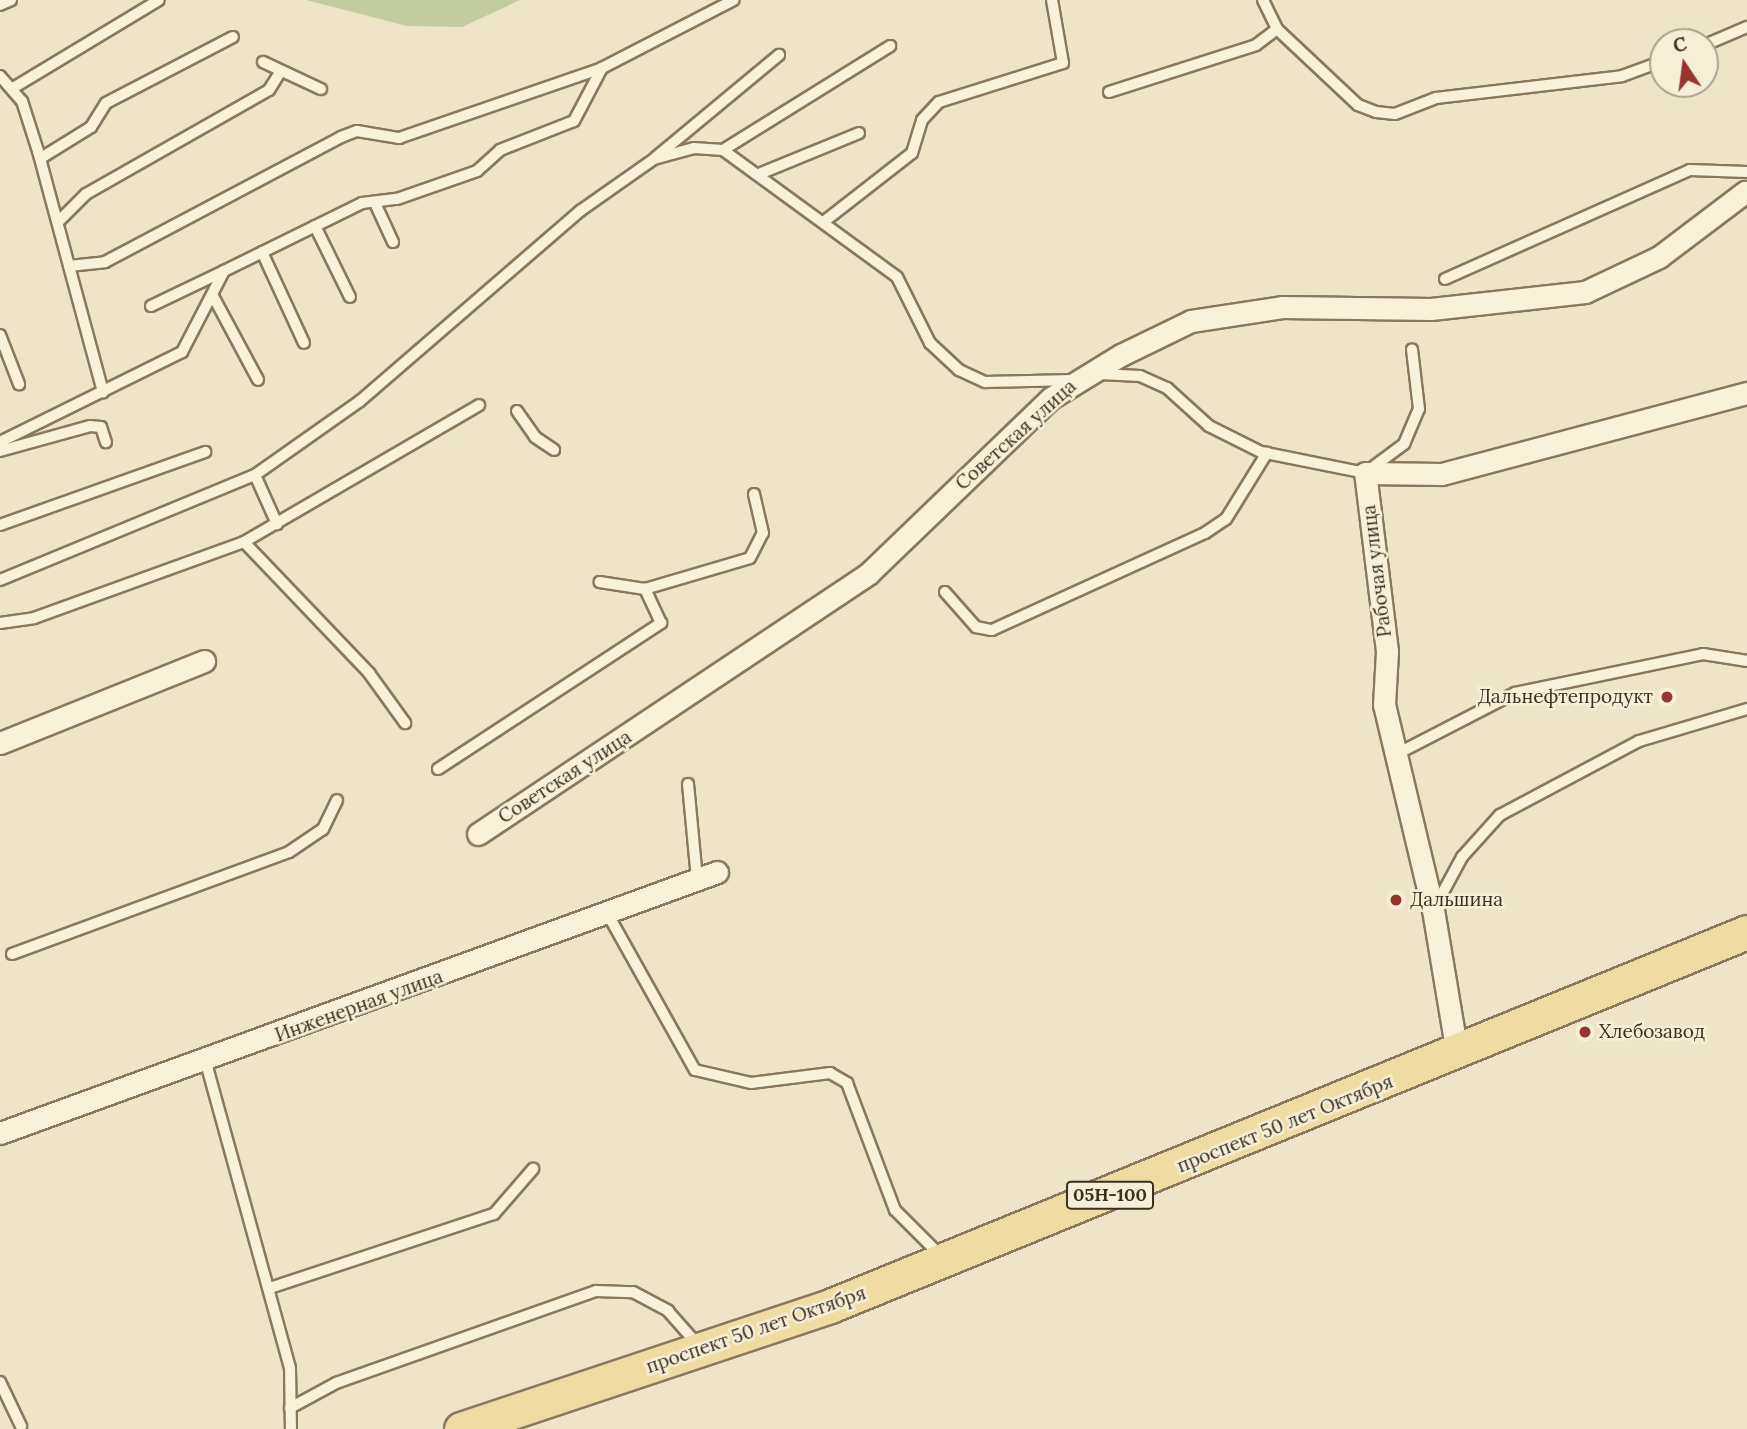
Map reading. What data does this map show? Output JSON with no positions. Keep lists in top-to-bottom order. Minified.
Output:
{"streets":{"main road":["проспект 50 лет Октября","05Н-100"],"street":["Советская улица","Рабочая улица","Инженерная улица"]},"crossings":[["Рабочая улица","проспект 50 лет Октября"]],"places":["Дальнефтепродукт","Дальшина","Хлебозавод"],"north":"top"}
